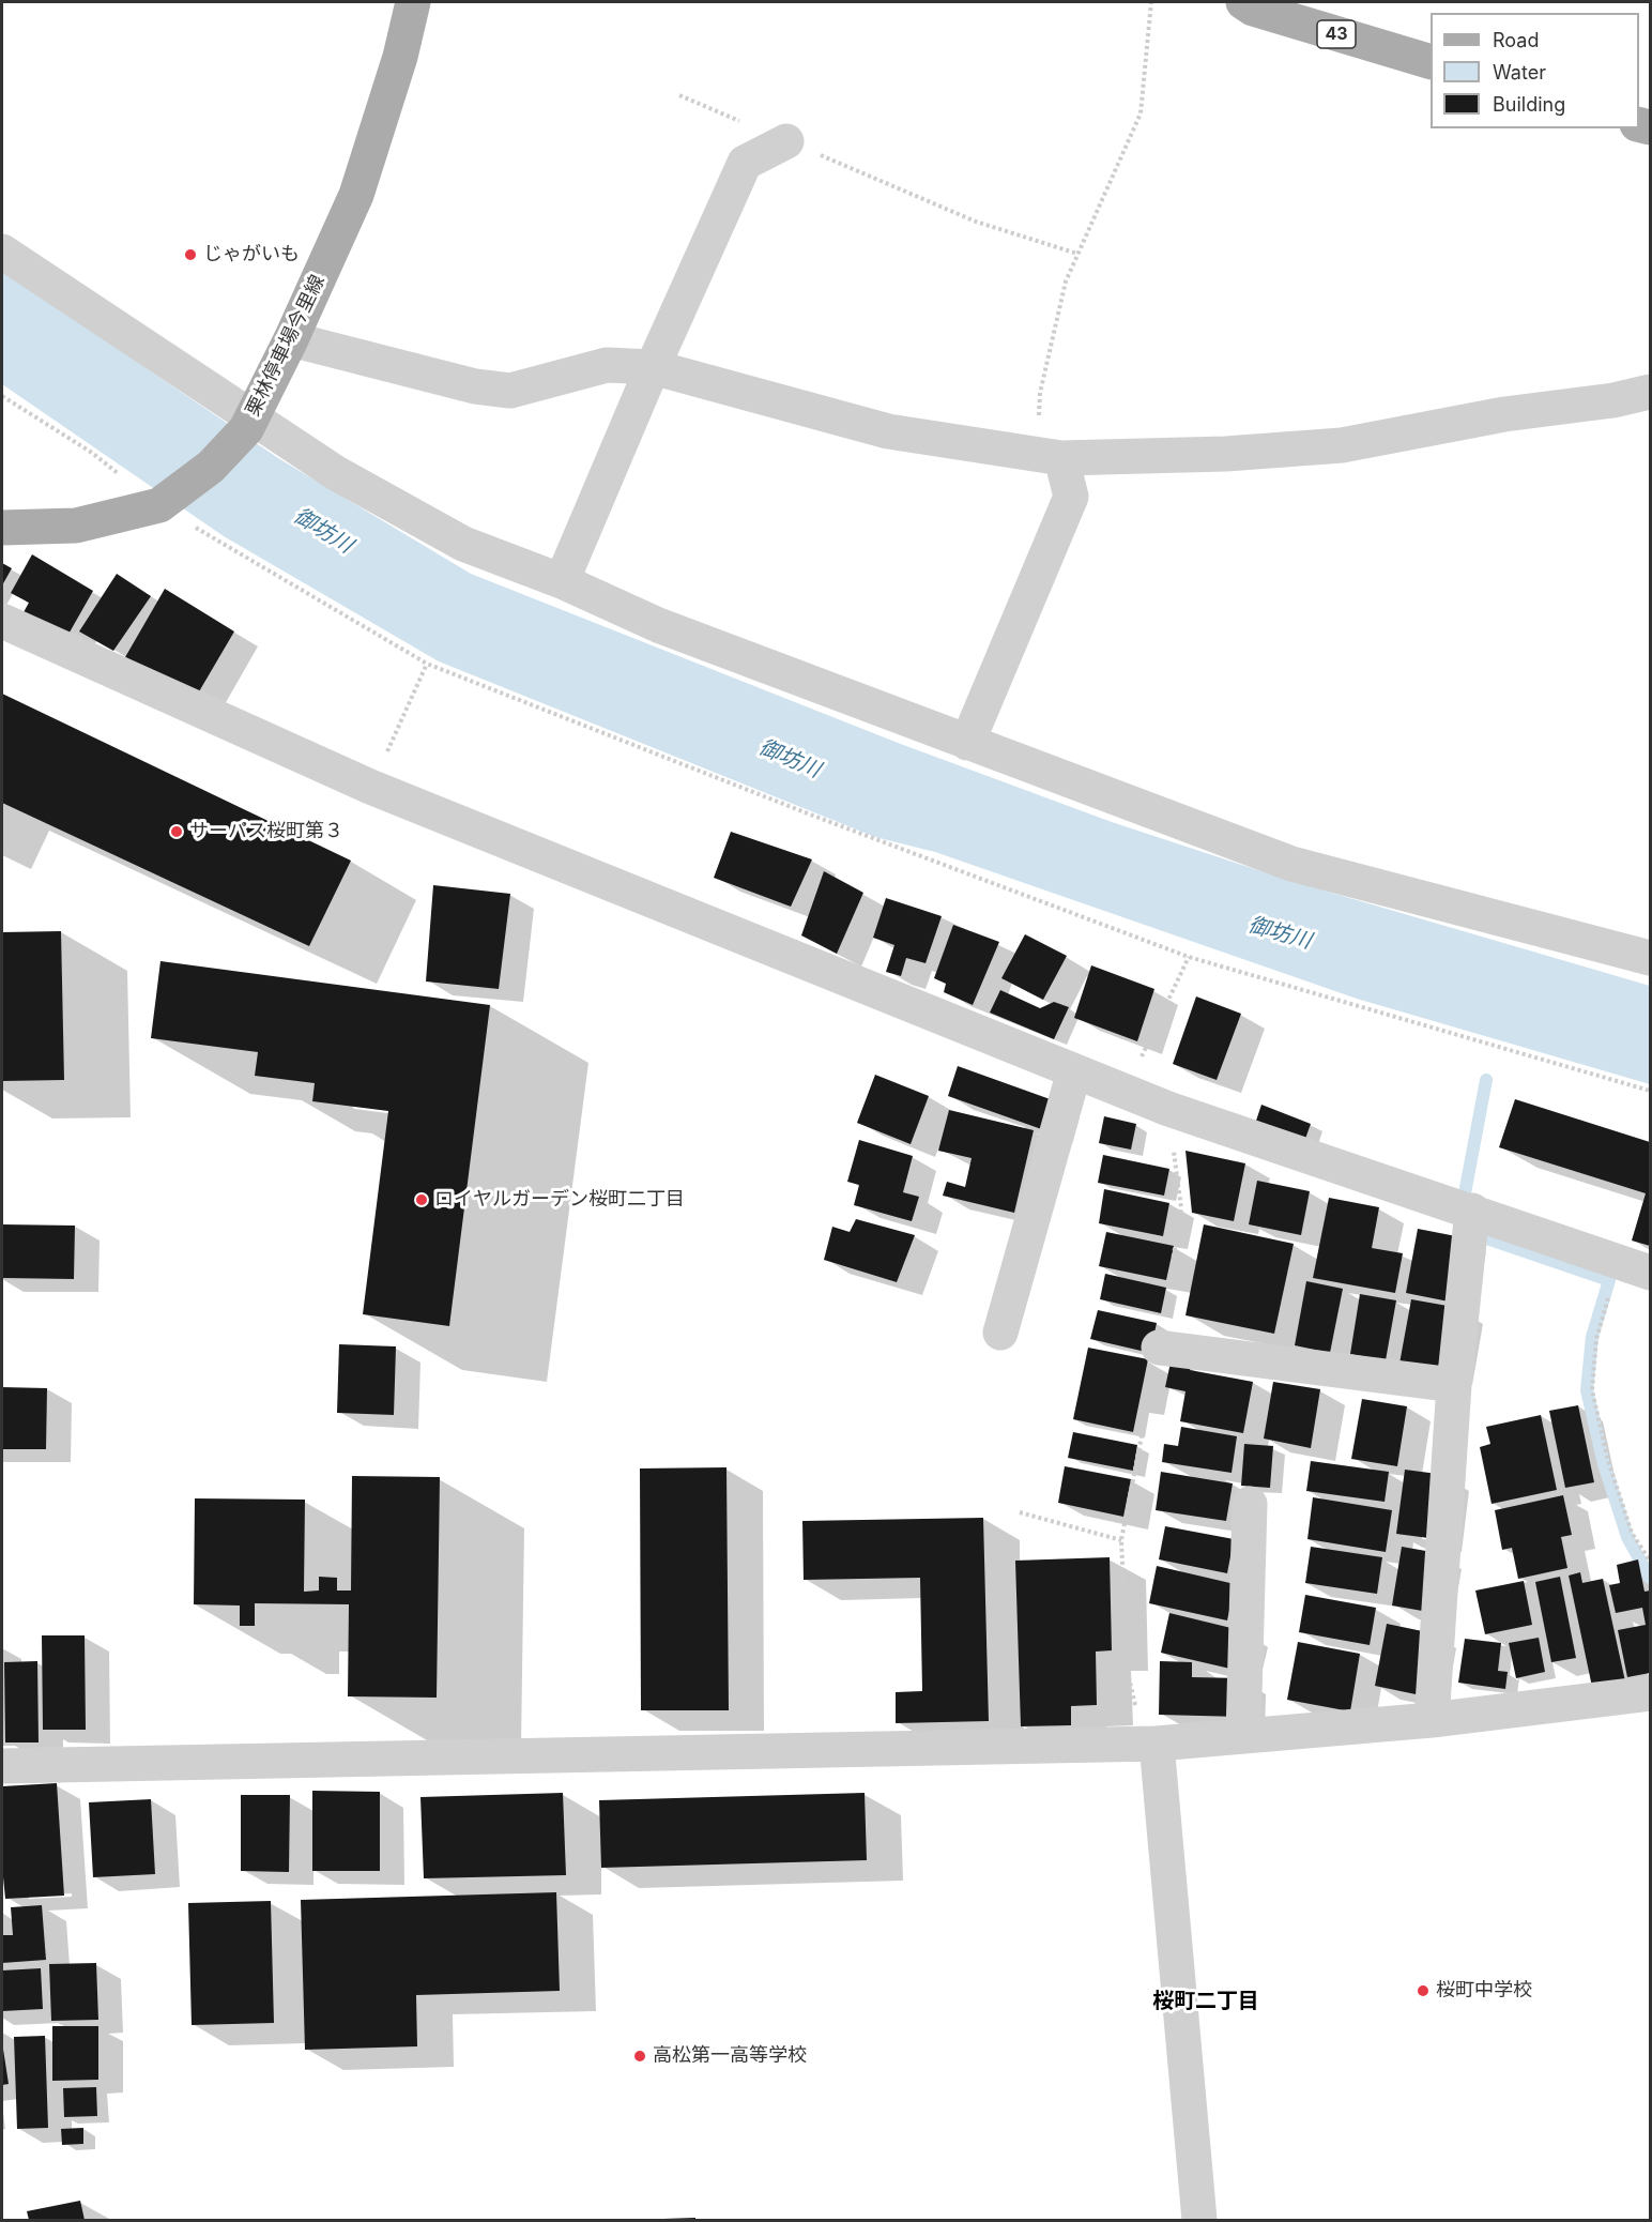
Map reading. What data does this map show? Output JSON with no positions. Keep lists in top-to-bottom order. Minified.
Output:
{"streets":{"main road":["43","栗林停車場今里線"]},"districts":["桜町二丁目"],"water":["御坊川"],"places":["じゃがいも","サーパス桜町第３","ロイヤルガーデン桜町二丁目","桜町中学校","高松第一高等学校"],"legend":["Road","Water","Building"]}
